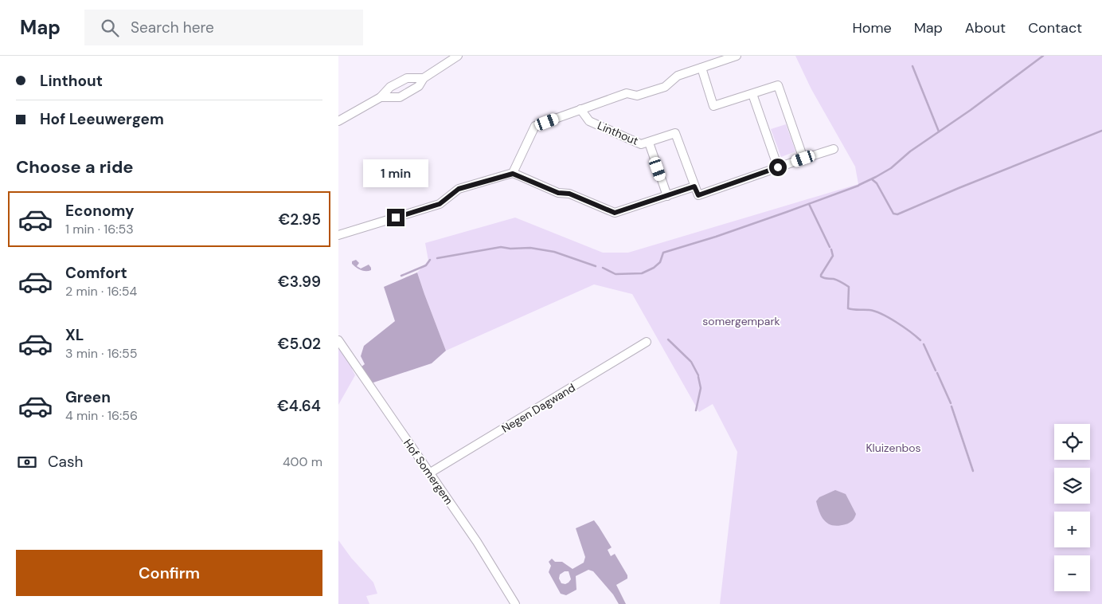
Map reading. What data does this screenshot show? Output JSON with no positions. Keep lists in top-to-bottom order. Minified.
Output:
{"streets":{"street":["Linthout","Negen Dagwand","Hof Somergem"]},"crossings":[["Negen Dagwand","Hof Somergem"]],"parks":["somergempark","Kluizenbos"],"page":{"header":"Map","search":"Search here","nav":["Home","Map","About","Contact"],"banner":["Linthout","Hof Leeuwergem"],"heading":"Choose a ride","bubble":"1 min","list":[{"name":"Economy","note":"1 min · 16:53","value":"€2.95"},{"name":"Comfort","note":"2 min · 16:54","value":"€3.99"},{"name":"XL","note":"3 min · 16:55","value":"€5.02"},{"name":"Green","note":"4 min · 16:56","value":"€4.64"}],"map_buttons":["+","−"],"pay":["Cash","400 m"],"buttons":"Confirm"}}
